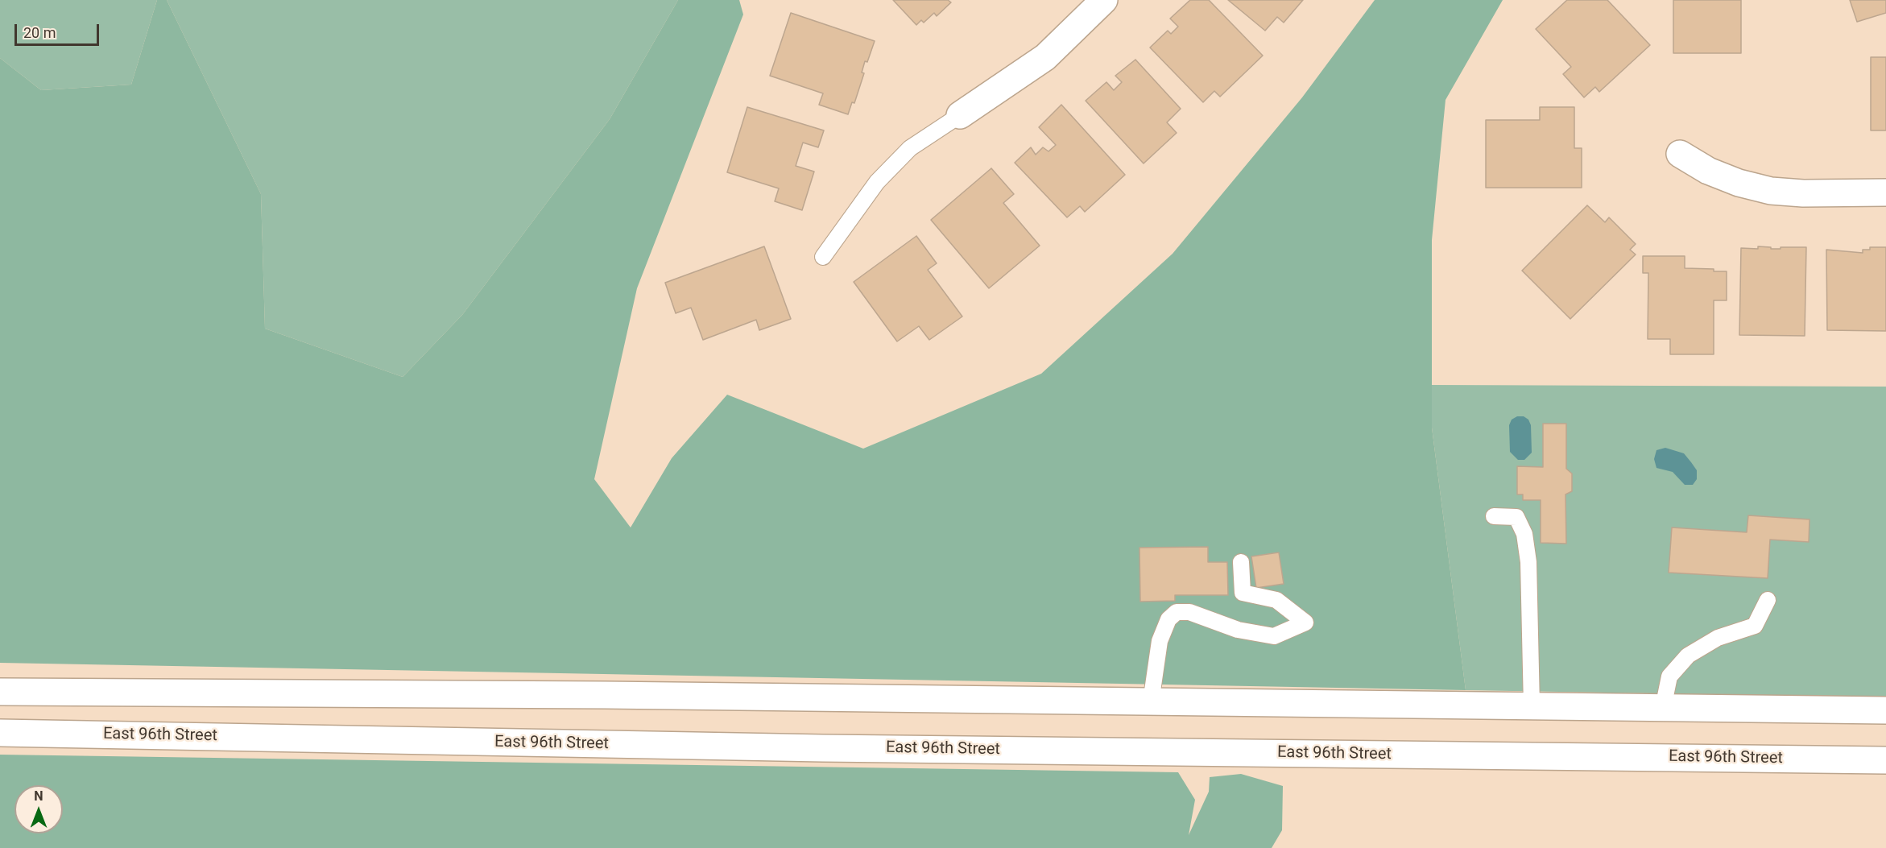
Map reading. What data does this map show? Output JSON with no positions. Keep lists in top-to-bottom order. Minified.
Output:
{"streets":{"main road":["East 96th Street"]},"scale_bar":"20 m","north":"top"}
